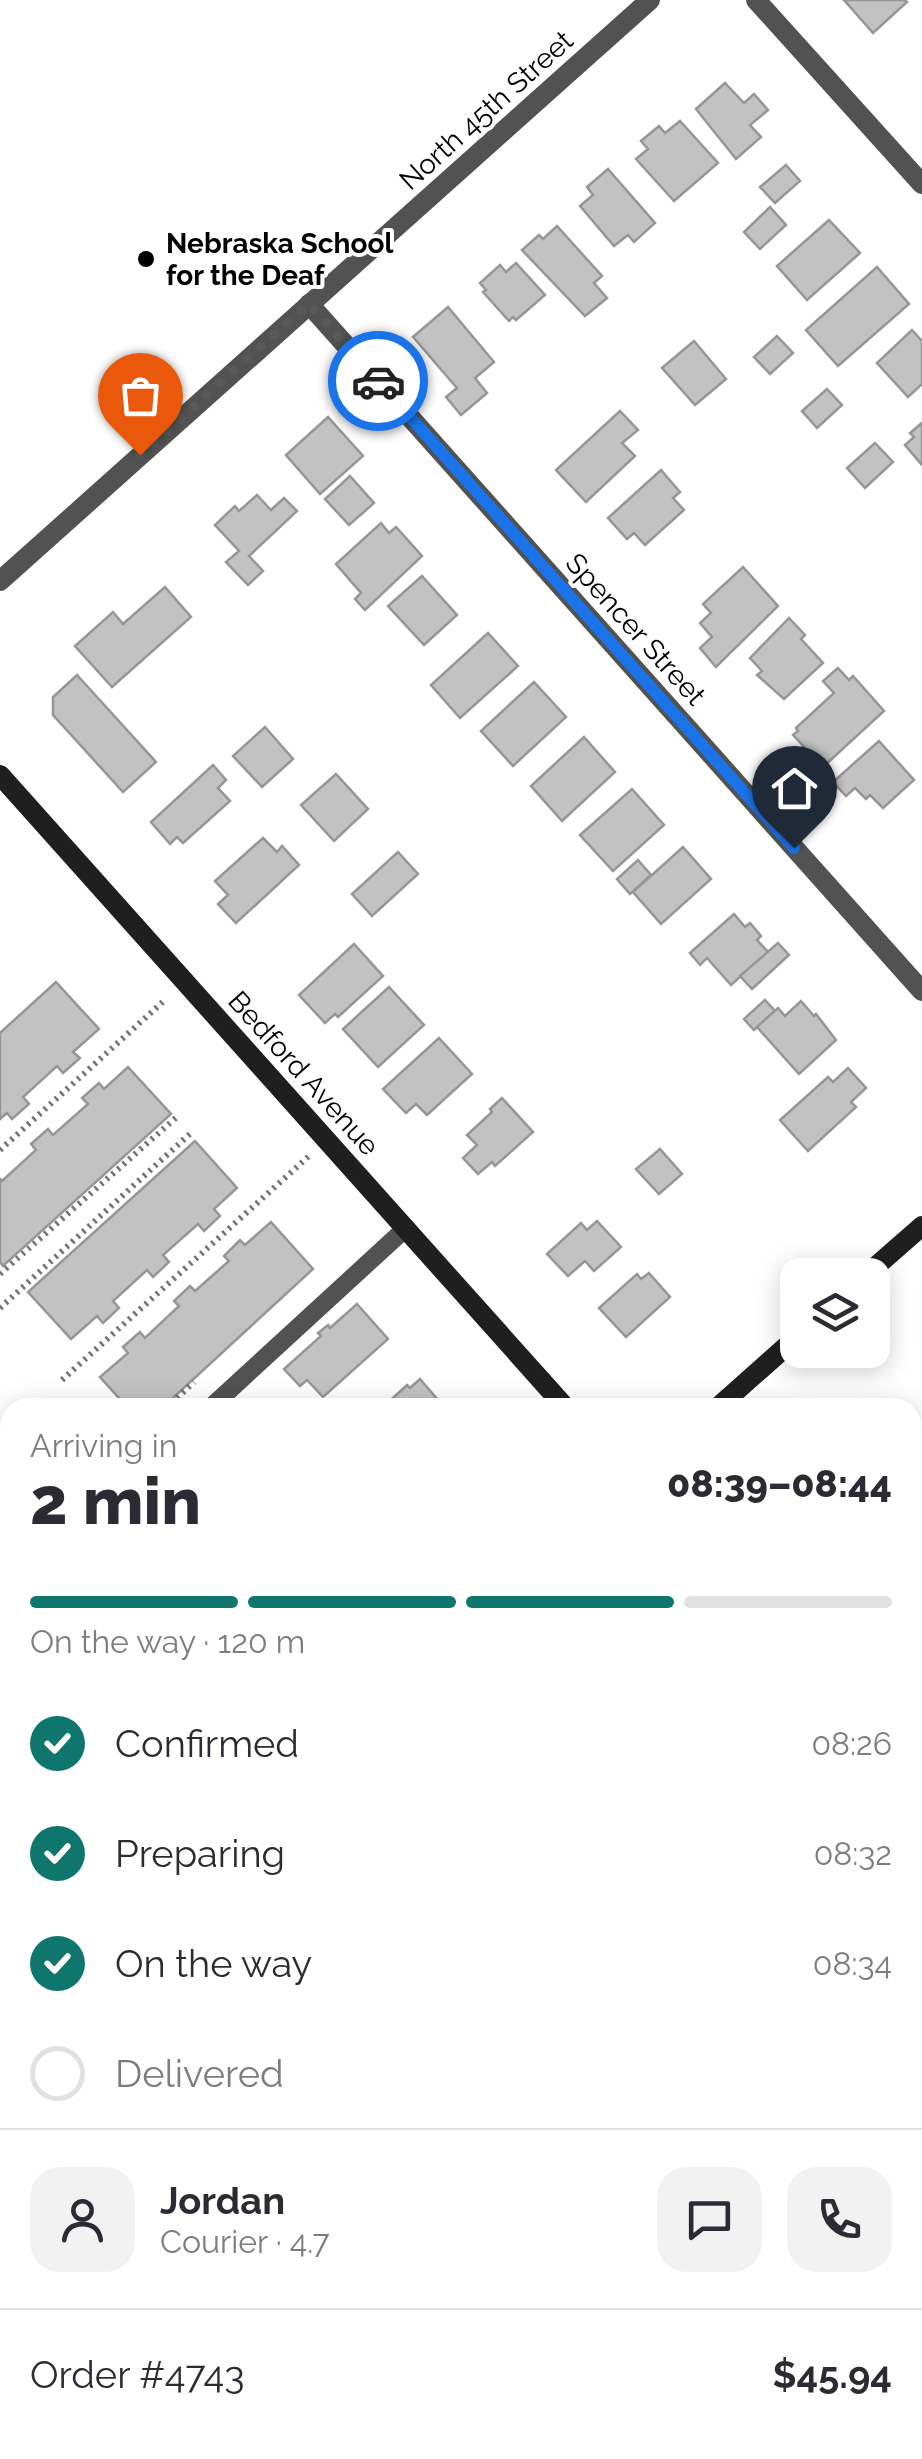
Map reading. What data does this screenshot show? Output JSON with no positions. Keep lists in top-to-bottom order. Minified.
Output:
{"streets":{"street":["North 45th Street","Spencer Street","Bedford Avenue"]},"crossings":[["North 45th Street","Spencer Street"]],"places":["Nebraska School for the Deaf"],"page":{"heading":["2 min","Arriving in","08:39–08:44"],"panel":["Jordan","Courier · 4.7","Order #4743","$45.94"],"bar":"On the way · 120 m","list":[["Confirmed","08:26"],["Preparing","08:32"],["On the way","08:34"],"Delivered"]}}
